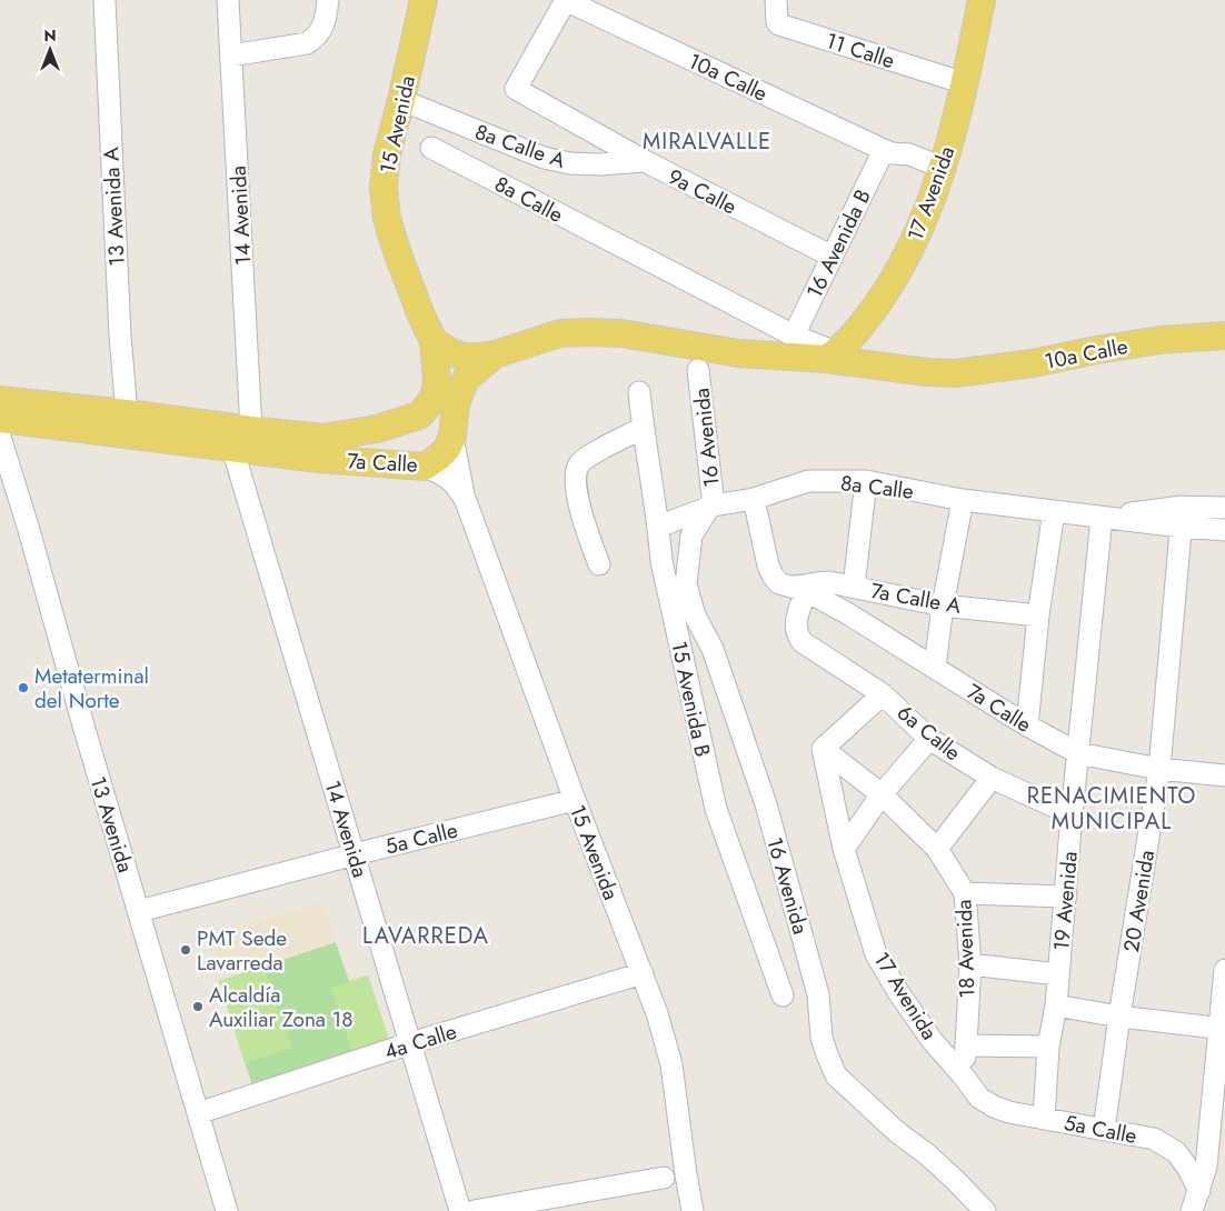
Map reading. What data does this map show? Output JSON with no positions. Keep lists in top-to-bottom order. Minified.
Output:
{"streets":{"main road":["10a Calle","15 Avenida","17 Avenida","7a Calle"],"street":["11 Calle","8a Calle A","9a Calle","8a Calle","13 Avenida A","14 Avenida","16 Avenida B","16 Avenida","7a Calle A","15 Avenida B","6a Calle","13 Avenida","5a Calle","19 Avenida","20 Avenida","18 Avenida","4a Calle"]},"crossings":[["11 Calle","17 Avenida"],["10a Calle","9a Calle"],["10a Calle","17 Avenida"],["10a Calle","8a Calle"],["10a Calle","16 Avenida B"],["15 Avenida","8a Calle A"],["15 Avenida","7a Calle"],["15 Avenida","5a Calle"],["15 Avenida","4a Calle"],["8a Calle A","9a Calle"],["9a Calle","16 Avenida B"],["17 Avenida","8a Calle"],["17 Avenida","5a Calle"],["17 Avenida","18 Avenida"],["8a Calle","16 Avenida B"],["8a Calle","16 Avenida"],["8a Calle","15 Avenida B"],["8a Calle","19 Avenida"],["8a Calle","20 Avenida"],["13 Avenida A","7a Calle"],["14 Avenida","7a Calle"],["14 Avenida","5a Calle"],["14 Avenida","4a Calle"],["7a Calle","7a Calle A"],["7a Calle","6a Calle"],["7a Calle","19 Avenida"],["7a Calle","20 Avenida"],["7a Calle A","6a Calle"],["6a Calle","19 Avenida"],["13 Avenida","5a Calle"],["13 Avenida","4a Calle"],["5a Calle","19 Avenida"],["5a Calle","20 Avenida"]],"districts":["MIRALVALLE","RENACIMIENTO MUNICIPAL","LAVARREDA"],"places":["Metaterminal del Norte","PMT Sede Lavarreda","Alcaldía Auxiliar Zona 18"],"north":"top"}
